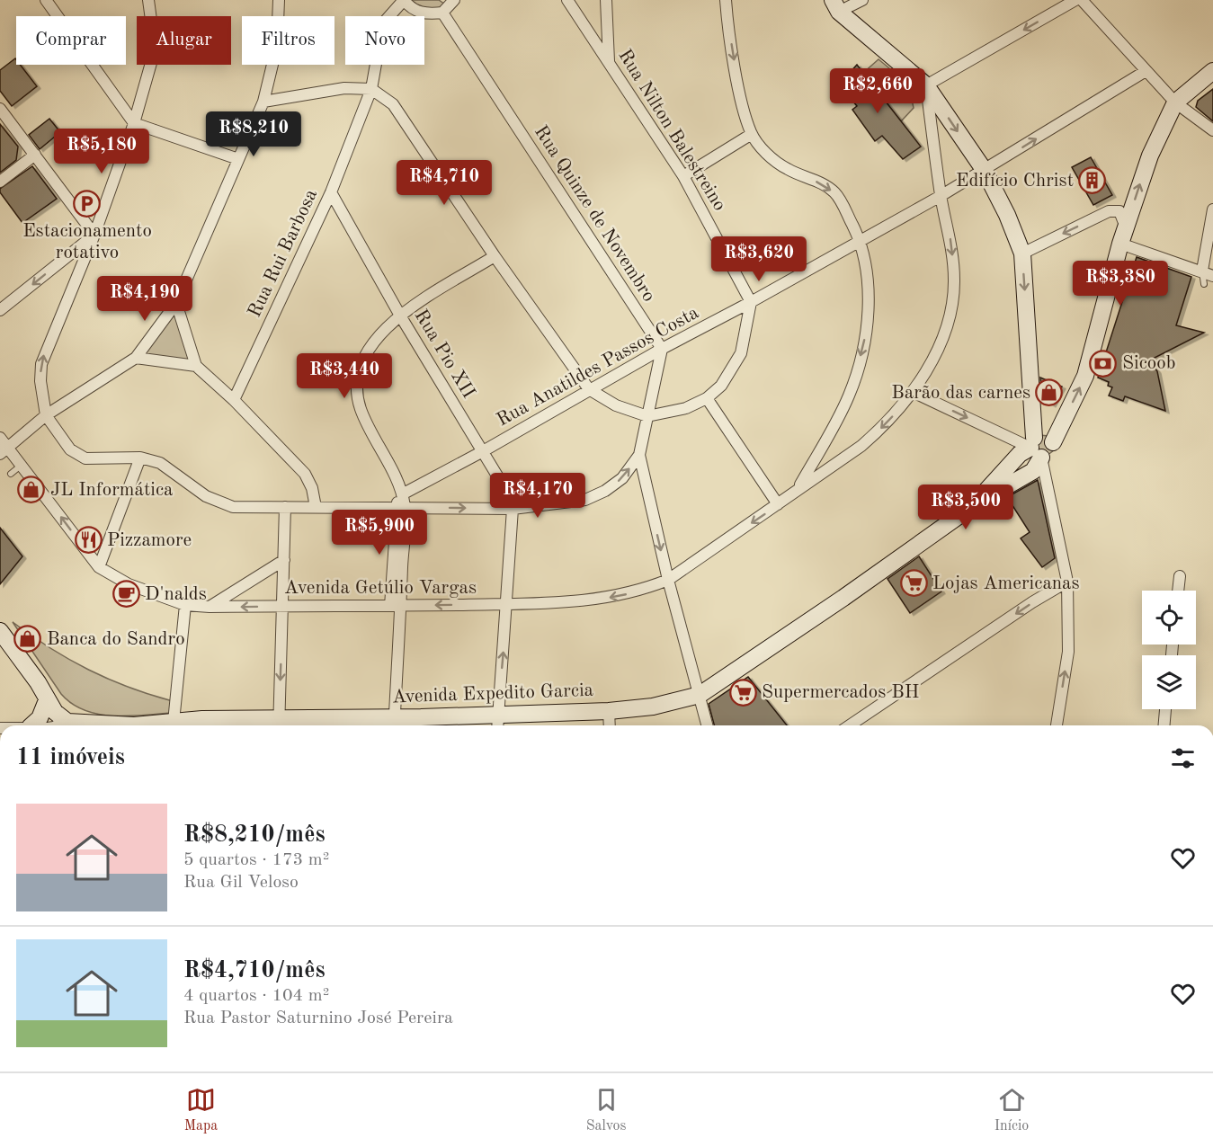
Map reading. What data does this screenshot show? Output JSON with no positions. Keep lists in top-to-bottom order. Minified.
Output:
{"streets":{"main road":["Avenida Expedito Garcia"],"street":["Rua Nilton Balestreino","Rua Quinze de Novembro","Rua Rui Barbosa","Rua Pio XII","Rua Anatildes Passos Costa","Avenida Getúlio Vargas"]},"crossings":[["Rua Nilton Balestreino","Rua Anatildes Passos Costa"],["Rua Quinze de Novembro","Rua Anatildes Passos Costa"],["Rua Rui Barbosa","Rua Pio XII"],["Rua Pio XII","Rua Anatildes Passos Costa"],["Rua Pio XII","Avenida Getúlio Vargas"],["Rua Pio XII","Avenida Expedito Garcia"],["Rua Anatildes Passos Costa","Avenida Getúlio Vargas"]],"places":{"building":["Edifício Christ"],"parking":["Estacionamento rotativo"],"bank":["Sicoob"],"shop":["Barão das carnes","JL Informática","Banca do Sandro"],"restaurant":["Pizzamore"],"supermarket":["Lojas Americanas","Supermercados BH"],"cafe":["D'nalds"]},"page":{"chip":["Comprar","Alugar","Filtros","Novo"],"price":["R$2,660","R$8,210","R$5,180","R$4,710","R$3,620","R$3,380","R$4,190","R$3,440","R$4,170","R$3,500","R$5,900"],"heading":"11 imóveis","list":[{"name":"R$8,210/mês","note":"5 quartos · 173 m² · Rua Gil Veloso"},{"name":"R$4,710/mês","note":"4 quartos · 104 m² · Rua Pastor Saturnino José Pereira"}],"tabs":["Mapa","Salvos","Início"]}}
